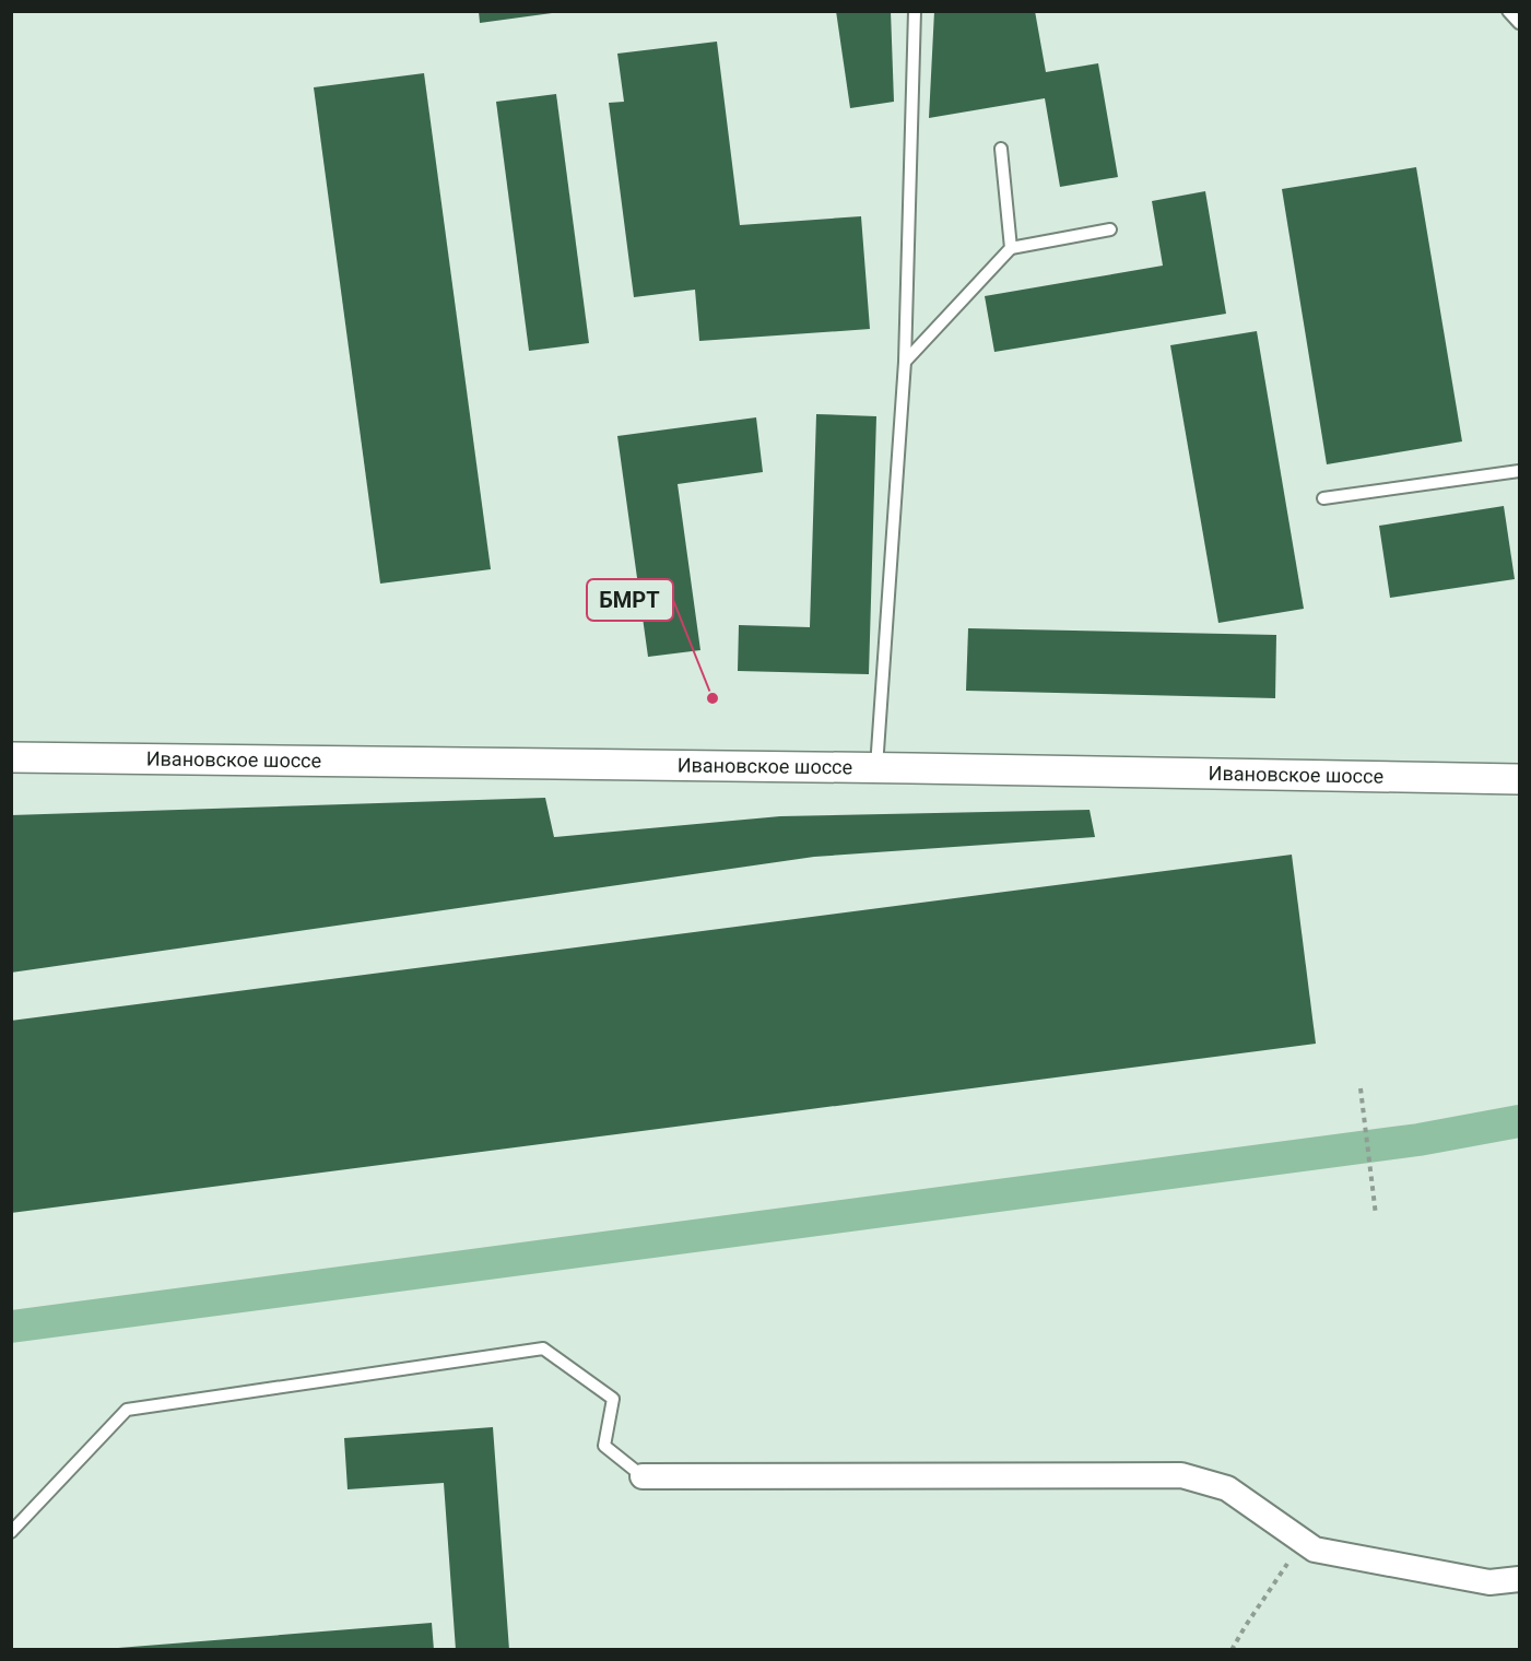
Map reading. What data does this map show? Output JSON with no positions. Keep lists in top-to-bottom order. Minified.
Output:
{"streets":{"street":["Ивановское шоссе"]},"places":["БМРТ"]}
